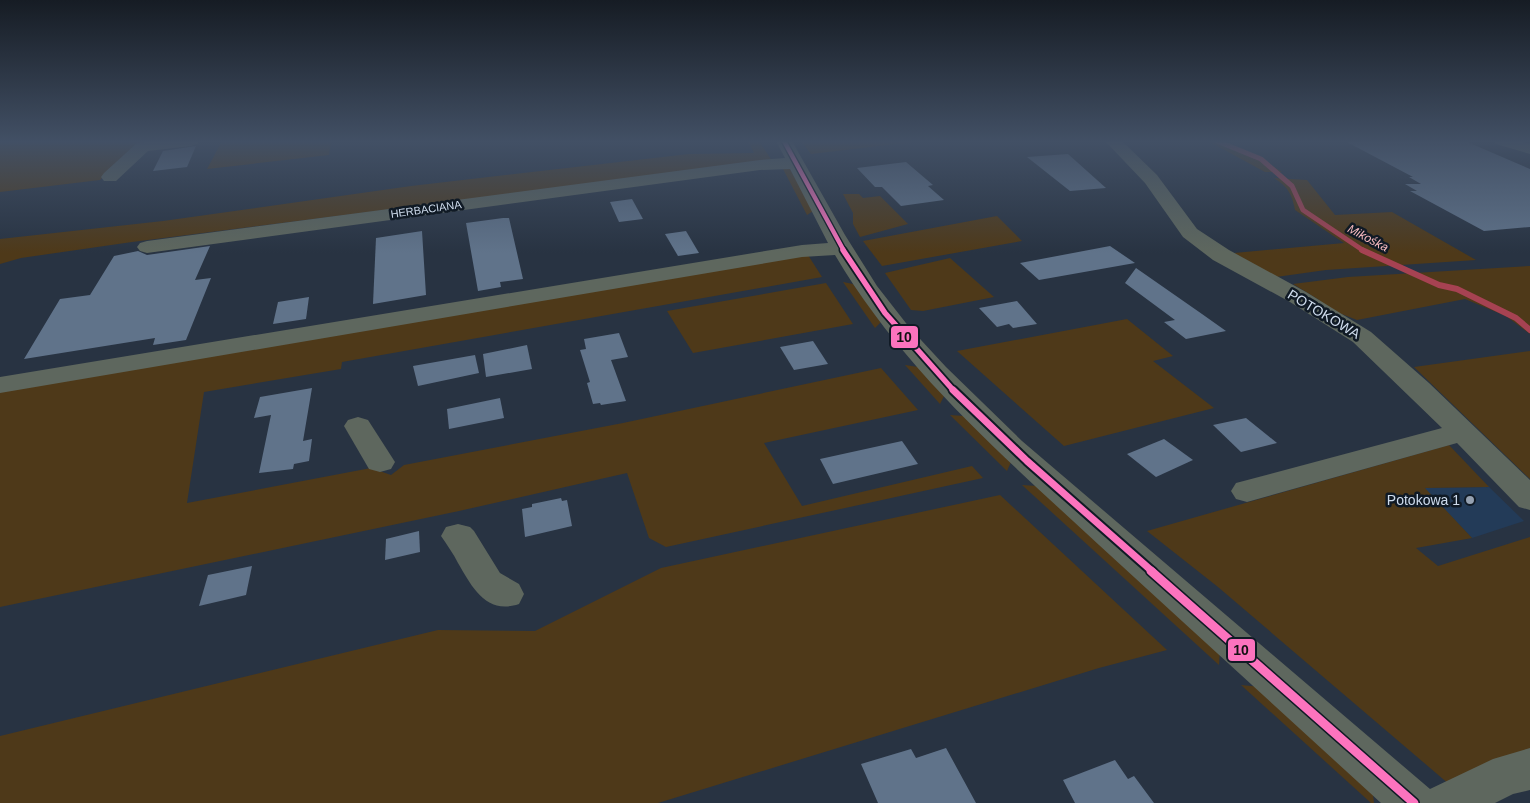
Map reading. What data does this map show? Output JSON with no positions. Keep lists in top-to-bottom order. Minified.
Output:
{"streets":{"street":["HERBACIANA","POTOKOWA"]},"water":["Mikośka"],"places":["Potokowa 1"],"lines":["transit line 10"]}
